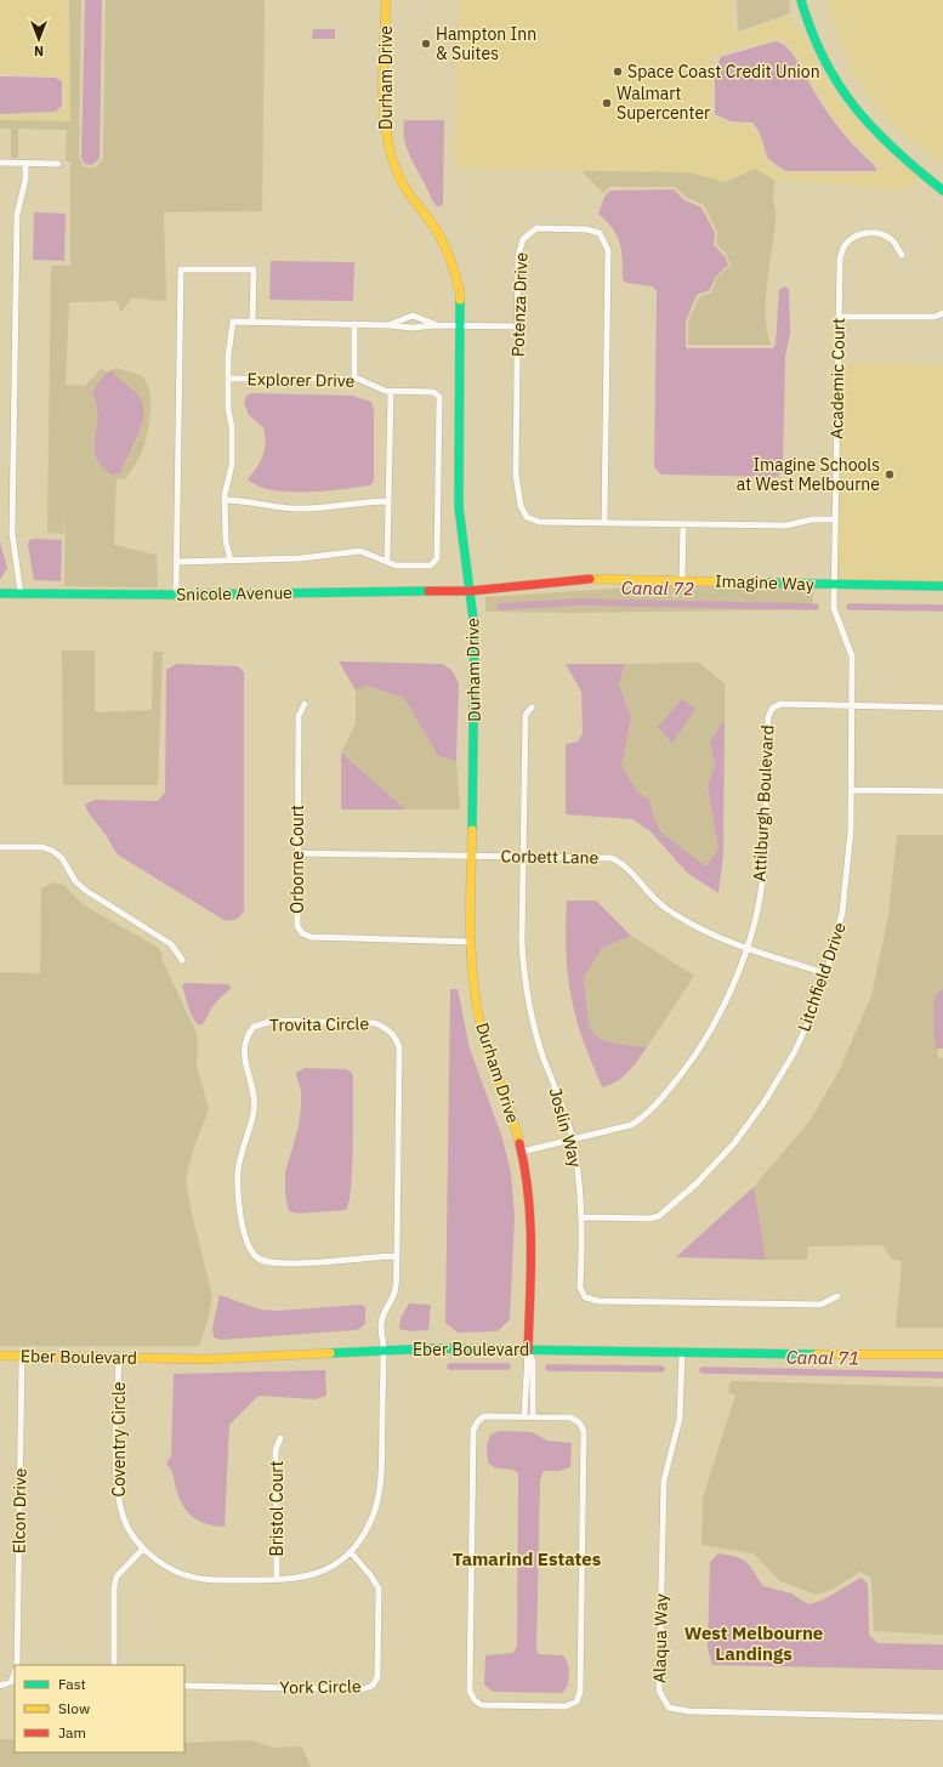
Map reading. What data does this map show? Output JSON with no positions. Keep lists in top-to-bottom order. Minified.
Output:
{"streets":{"street":["Durham Drive","Potenza Drive","Academic Court","Explorer Drive","Imagine Way","Snicole Avenue","Attilburgh Boulevard","Corbett Lane","Orborne Court","Litchfield Drive","Trovita Circle","Joslin Way","Eber Boulevard","Coventry Circle","Bristol Court","Elcon Drive","Alaqua Way","York Circle"]},"crossings":[["Durham Drive","Imagine Way"],["Durham Drive","Snicole Avenue"],["Durham Drive","Attilburgh Boulevard"],["Durham Drive","Corbett Lane"],["Durham Drive","Orborne Court"],["Durham Drive","Eber Boulevard"],["Potenza Drive","Academic Court"],["Academic Court","Imagine Way"],["Academic Court","Litchfield Drive"],["Imagine Way","Snicole Avenue"],["Imagine Way","Litchfield Drive"],["Attilburgh Boulevard","Corbett Lane"],["Attilburgh Boulevard","Litchfield Drive"],["Attilburgh Boulevard","Joslin Way"],["Corbett Lane","Orborne Court"],["Corbett Lane","Litchfield Drive"],["Corbett Lane","Joslin Way"],["Litchfield Drive","Joslin Way"],["Trovita Circle","Eber Boulevard"],["Trovita Circle","Coventry Circle"],["Eber Boulevard","Coventry Circle"],["Eber Boulevard","Elcon Drive"],["Eber Boulevard","Alaqua Way"],["Coventry Circle","Bristol Court"],["Coventry Circle","York Circle"]],"districts":["Tamarind Estates","West Melbourne Landings"],"water":["Canal 72","Canal 71"],"places":["Hampton Inn & Suites","Space Coast Credit Union","Walmart Supercenter","Imagine Schools at West Melbourne"],"legend":["Fast","Slow","Jam"],"north":"bottom"}
